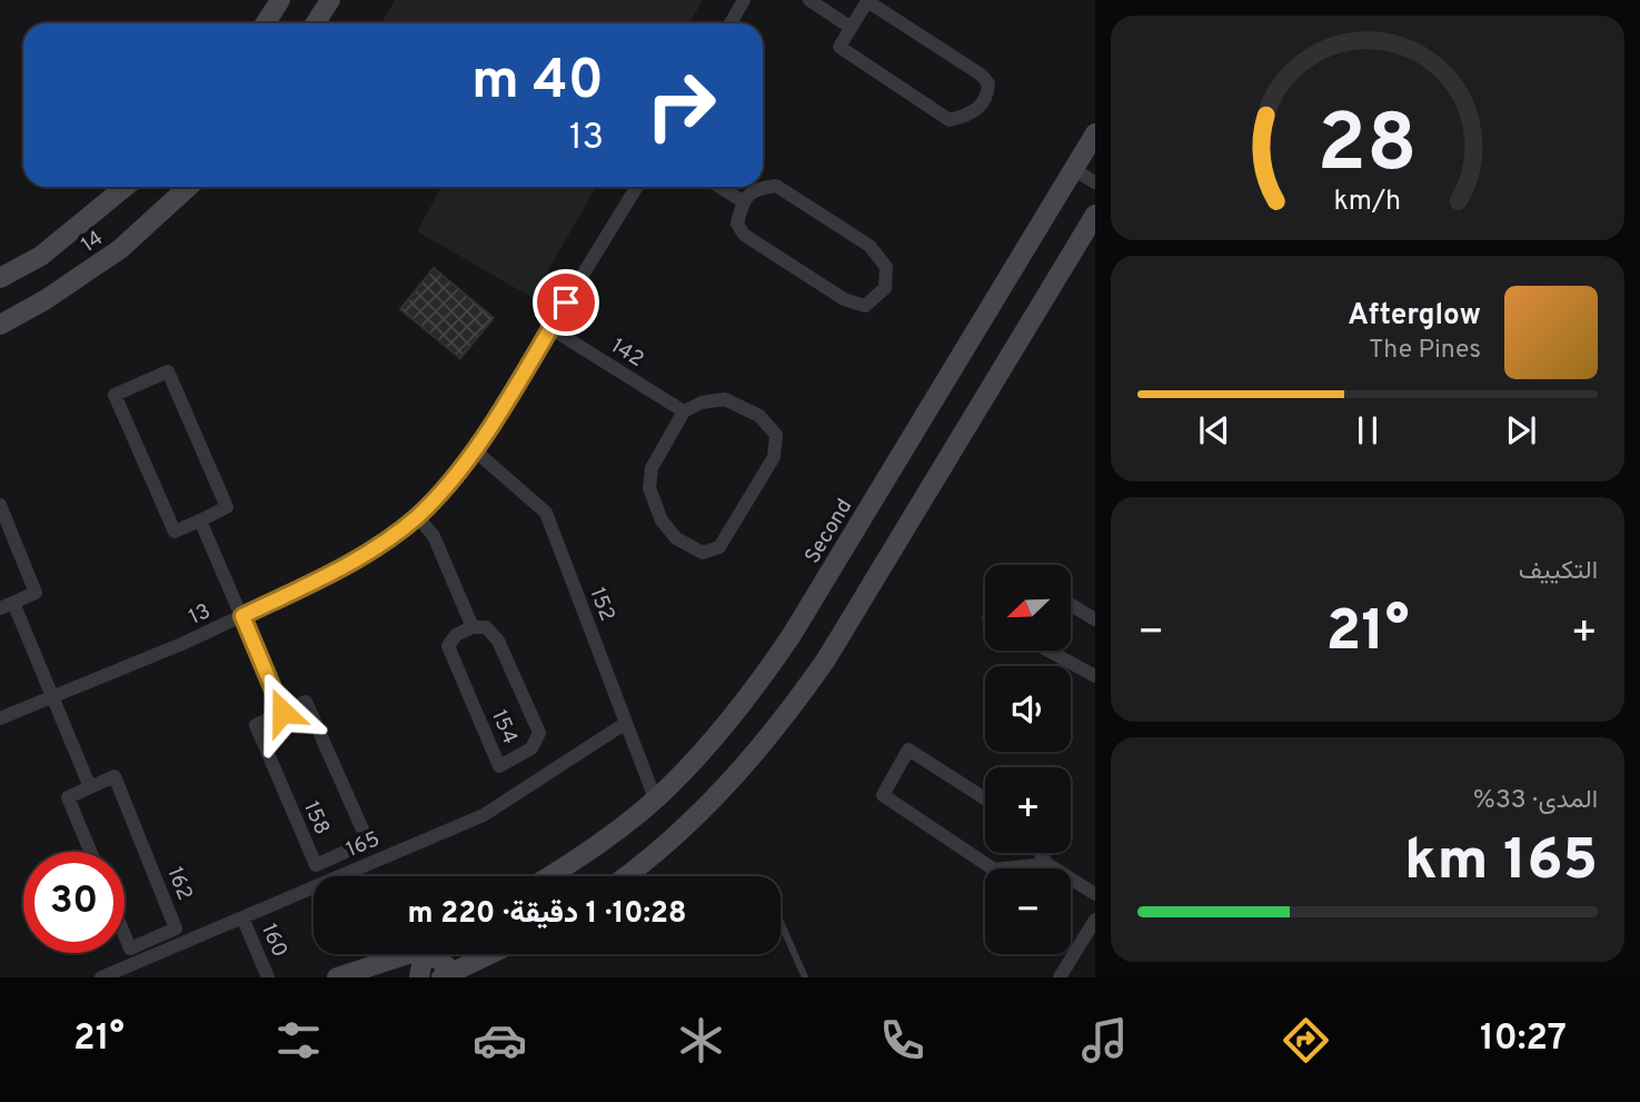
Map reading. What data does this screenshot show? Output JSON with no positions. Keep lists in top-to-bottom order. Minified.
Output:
{"streets":{"street":["14","142","Second","152","13","154","158","165","162","160"]},"crossings":[["142","13"],["Second","152"],["152","13"],["152","165"],["165","160"]],"north":"bottom left","page":{"turn":["40 m","13"],"song":["Afterglow","The Pines"],"tile":["التكييف",["المدى · 33%","165 km"]],"map_buttons":["+","−"],"heat":["−","21°","+"],"limit":"30","trip":"10:28 · 1 دقيقة · 220 m","tabs":["10:27","21°"],"gauge":["28","km/h"]}}
